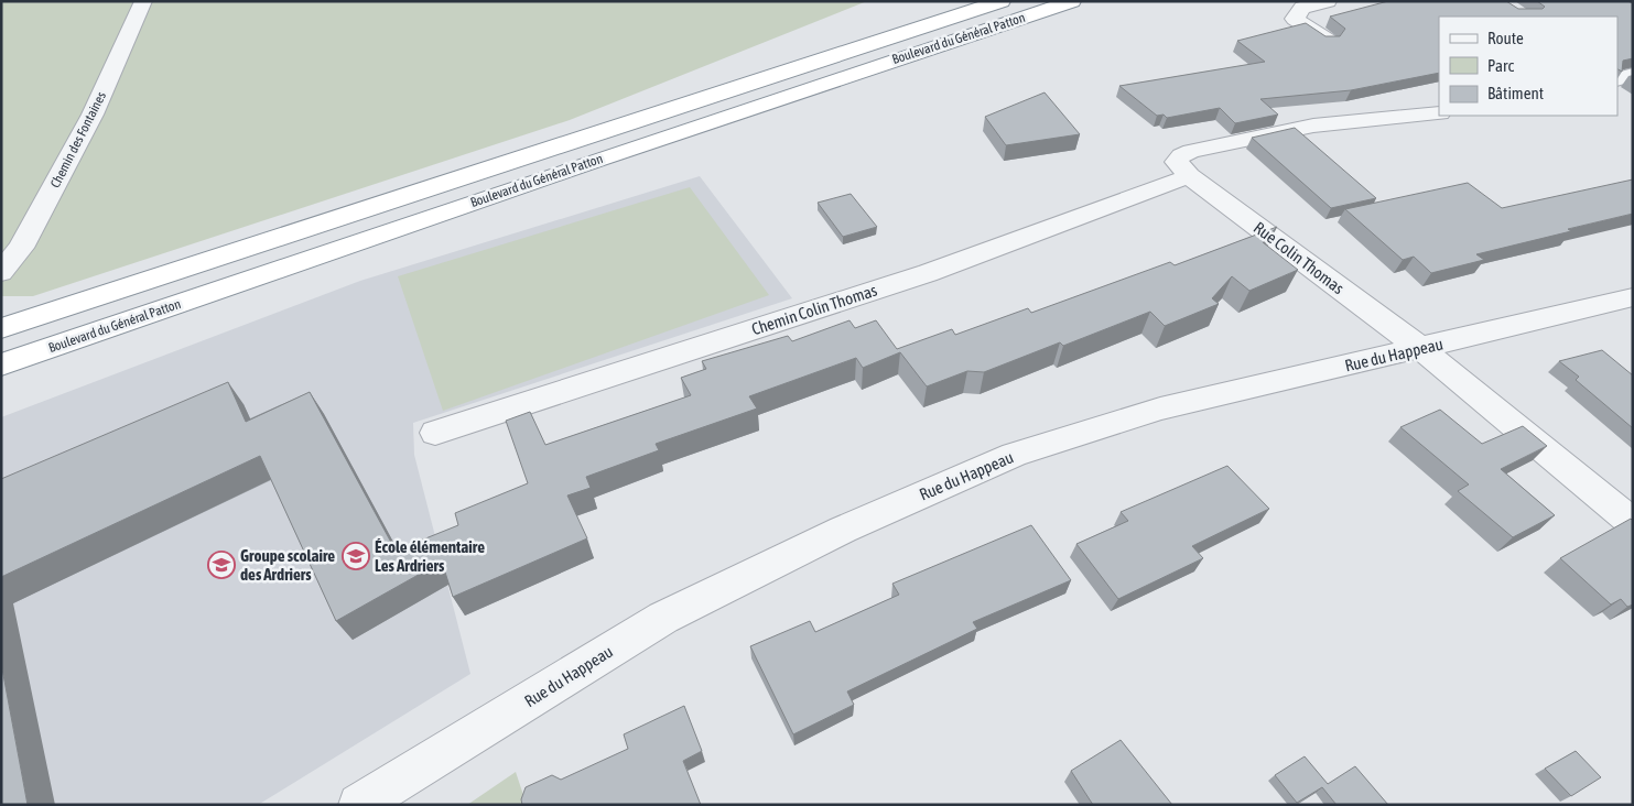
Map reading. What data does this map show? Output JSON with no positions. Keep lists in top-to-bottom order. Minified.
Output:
{"streets":{"highway":["Boulevard du Général Patton"],"street":["Chemin des Fontaines","Rue Colin Thomas","Chemin Colin Thomas","Rue du Happeau"]},"crossings":[["Rue Colin Thomas","Chemin Colin Thomas"],["Rue Colin Thomas","Rue du Happeau"]],"places":{"school or university":["École élémentaire Les Ardriers","Groupe scolaire des Ardriers"]},"legend":["Route","Parc","Bâtiment"]}
